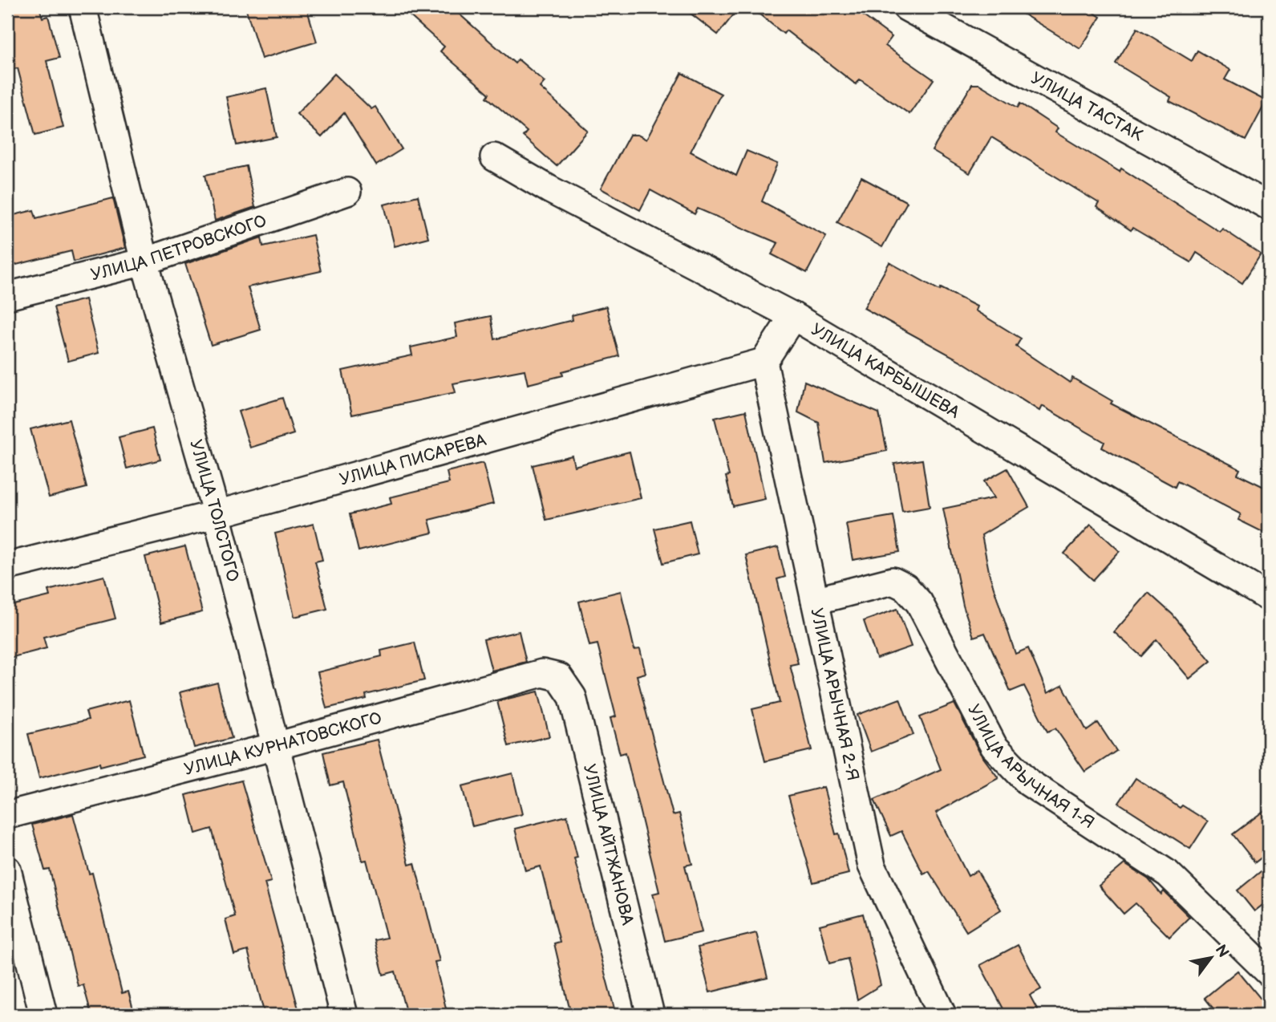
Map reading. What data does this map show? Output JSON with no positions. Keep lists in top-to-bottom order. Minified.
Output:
{"streets":{"street":["УЛИЦА ТАСТАК","УЛИЦА ПЕТРОВСКОГО","УЛИЦА КАРБЫШЕВА","УЛИЦА ПИСАРЕВА","УЛИЦА ТОЛСТОГО","УЛИЦА АРЫЧНАЯ 2-Я","УЛИЦА КУРНАТОВСКОГО","УЛИЦА АРЫЧНАЯ 1-Я","УЛИЦА АЙТЖАНОВА"]},"crossings":[["УЛИЦА ПЕТРОВСКОГО","УЛИЦА ТОЛСТОГО"],["УЛИЦА ПИСАРЕВА","УЛИЦА ТОЛСТОГО"],["УЛИЦА ПИСАРЕВА","УЛИЦА АРЫЧНАЯ 2-Я"],["УЛИЦА ТОЛСТОГО","УЛИЦА КУРНАТОВСКОГО"],["УЛИЦА АРЫЧНАЯ 2-Я","УЛИЦА АРЫЧНАЯ 1-Я"],["УЛИЦА КУРНАТОВСКОГО","УЛИЦА АЙТЖАНОВА"]],"north":"top right"}
